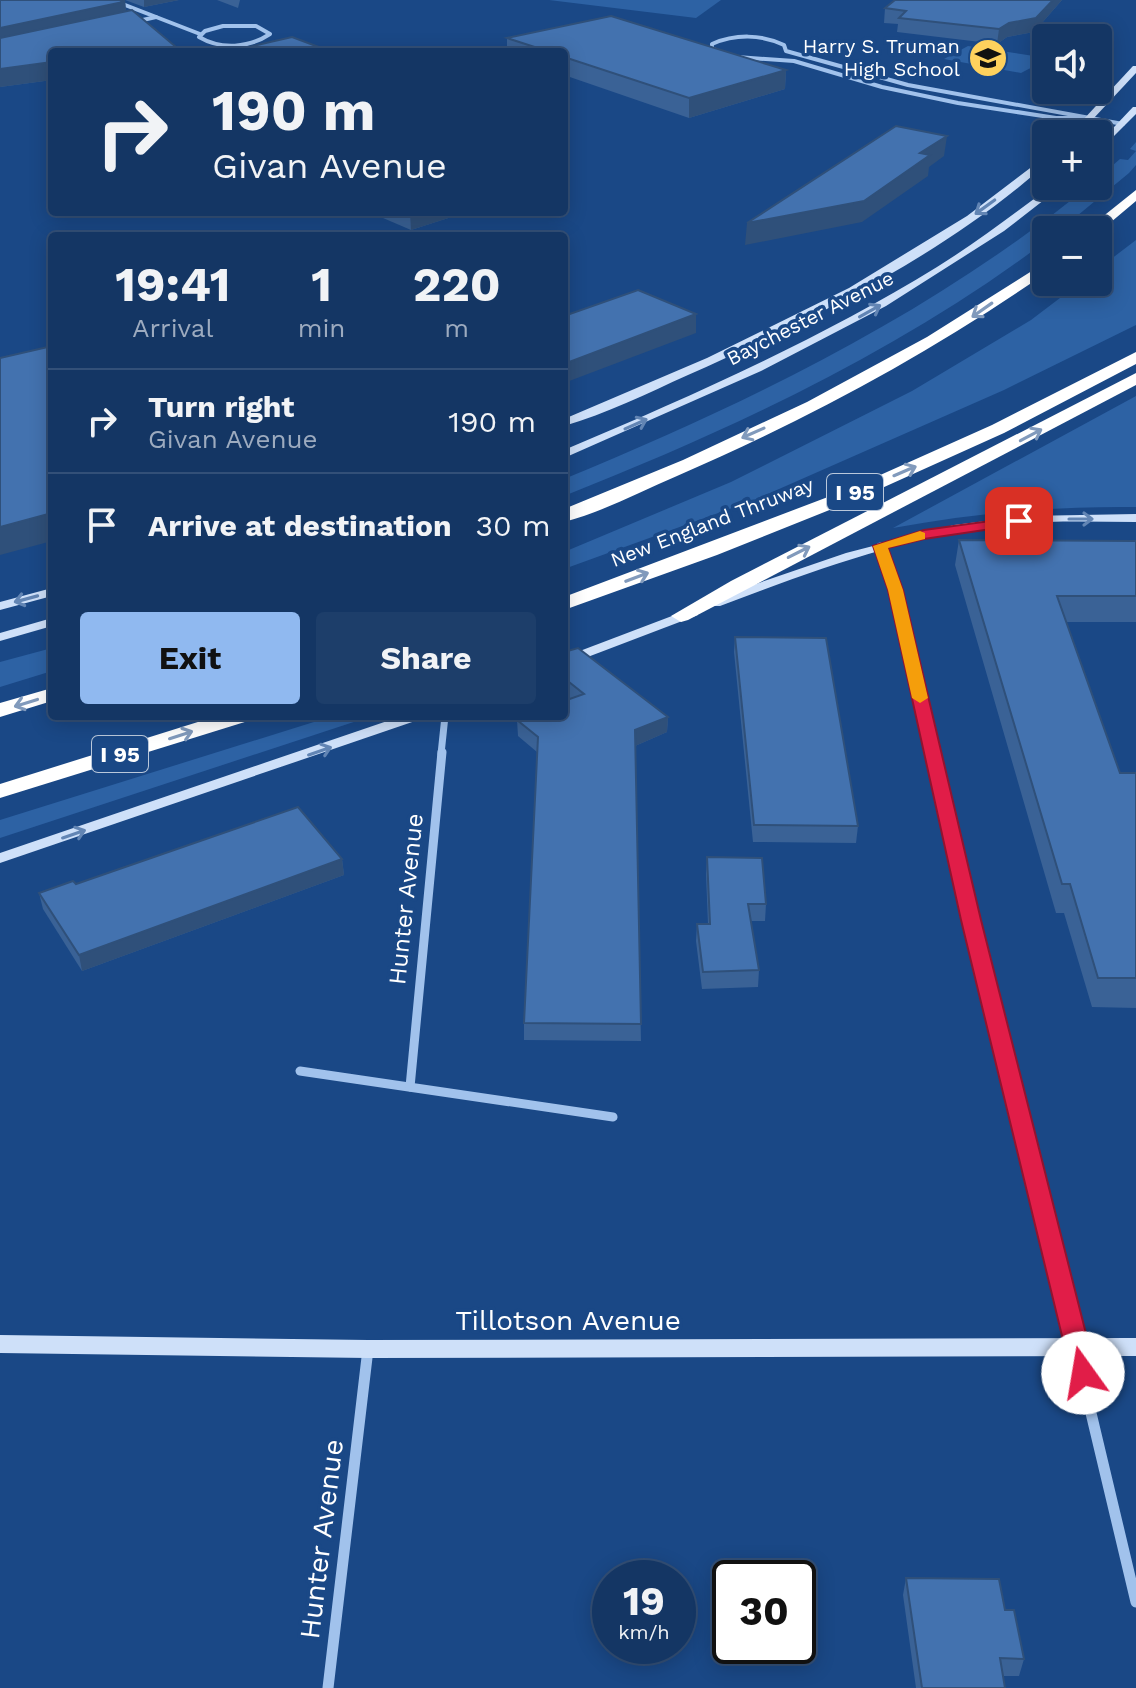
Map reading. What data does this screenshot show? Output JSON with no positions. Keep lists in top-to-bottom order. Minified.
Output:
{"streets":{"highway":["I 95","New England Thruway"],"main road":["Baychester Avenue","Tillotson Avenue"],"street":["Hunter Avenue"]},"crossings":[["Hunter Avenue","Tillotson Avenue"]],"places":{"school or university":["Harry S. Truman High School"]},"page":{"map_buttons":["+","−"],"turn":["190 m","Givan Avenue"],"eta":["19:41","Arrival","1","min","220","m"],"list":[{"name":"Turn right","note":"Givan Avenue","value":"190 m"},{"name":"Arrive at destination","value":"30 m"}],"buttons":["Exit","Share"],"speed":"19 km/h","limit":"30"}}
